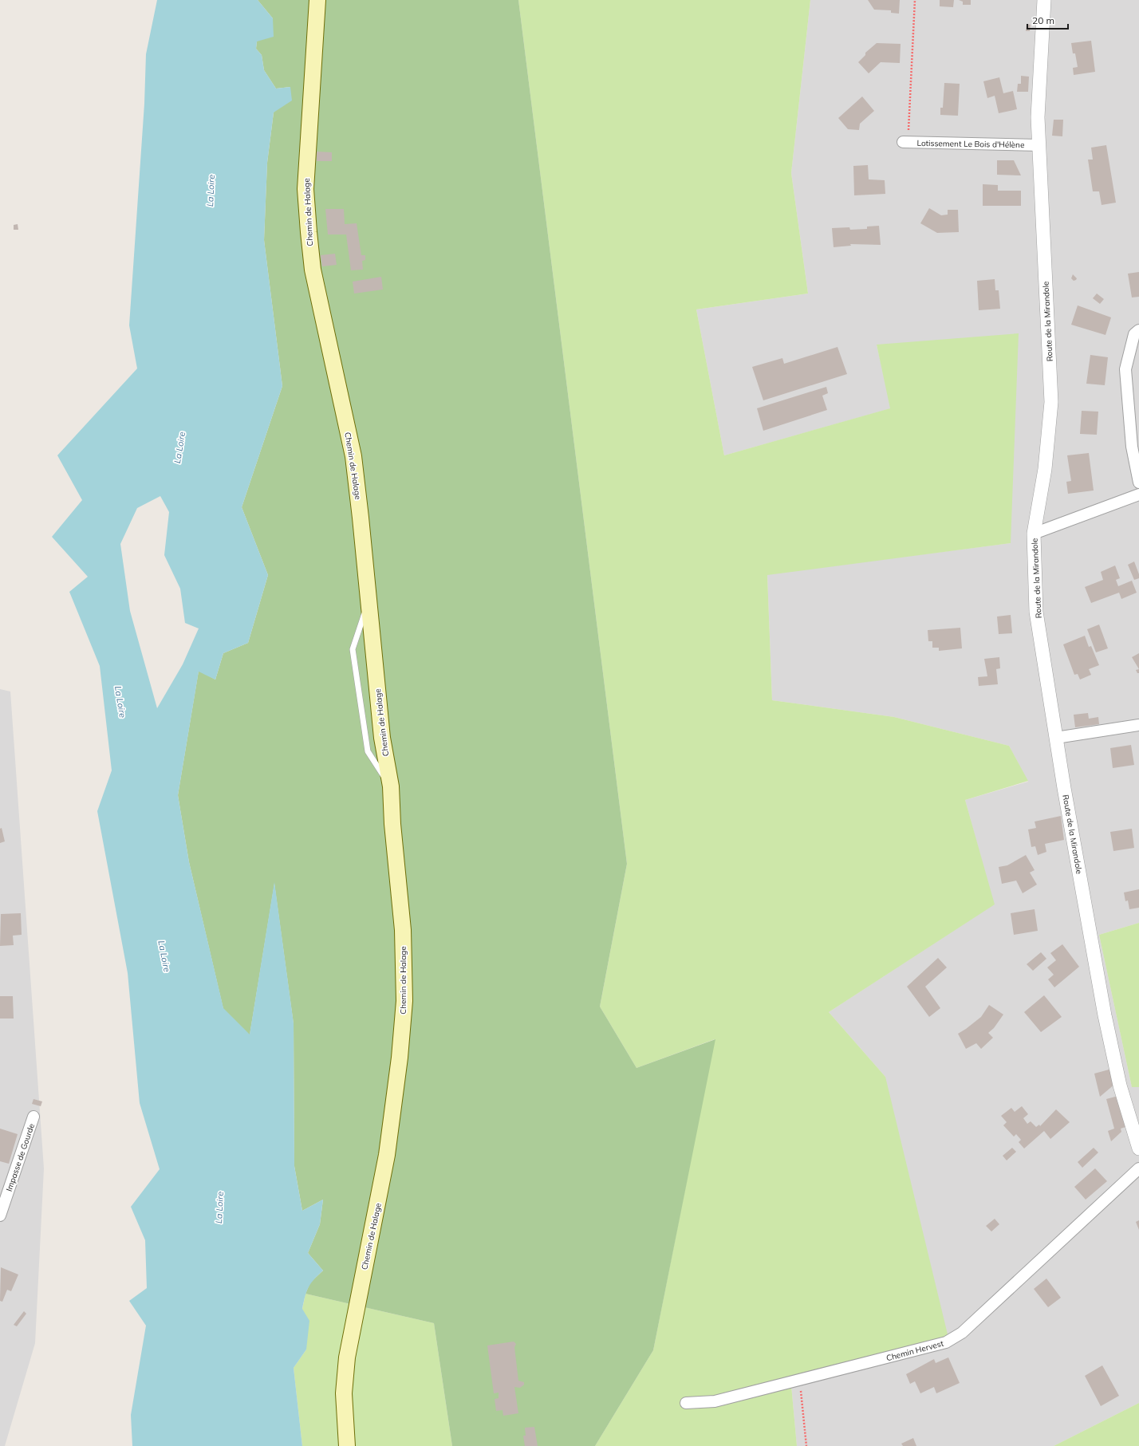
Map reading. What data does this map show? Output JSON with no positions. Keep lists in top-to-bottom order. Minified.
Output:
{"streets":{"main road":["Chemin de Halage"],"street":["Lotissement Le Bois d'Hélène","Route de la Mirandole","Impasse de Gourde","Chemin Hervest"]},"crossings":[["Lotissement Le Bois d'Hélène","Route de la Mirandole"]],"water":["La Loire"],"scale_bar":"20 m"}
